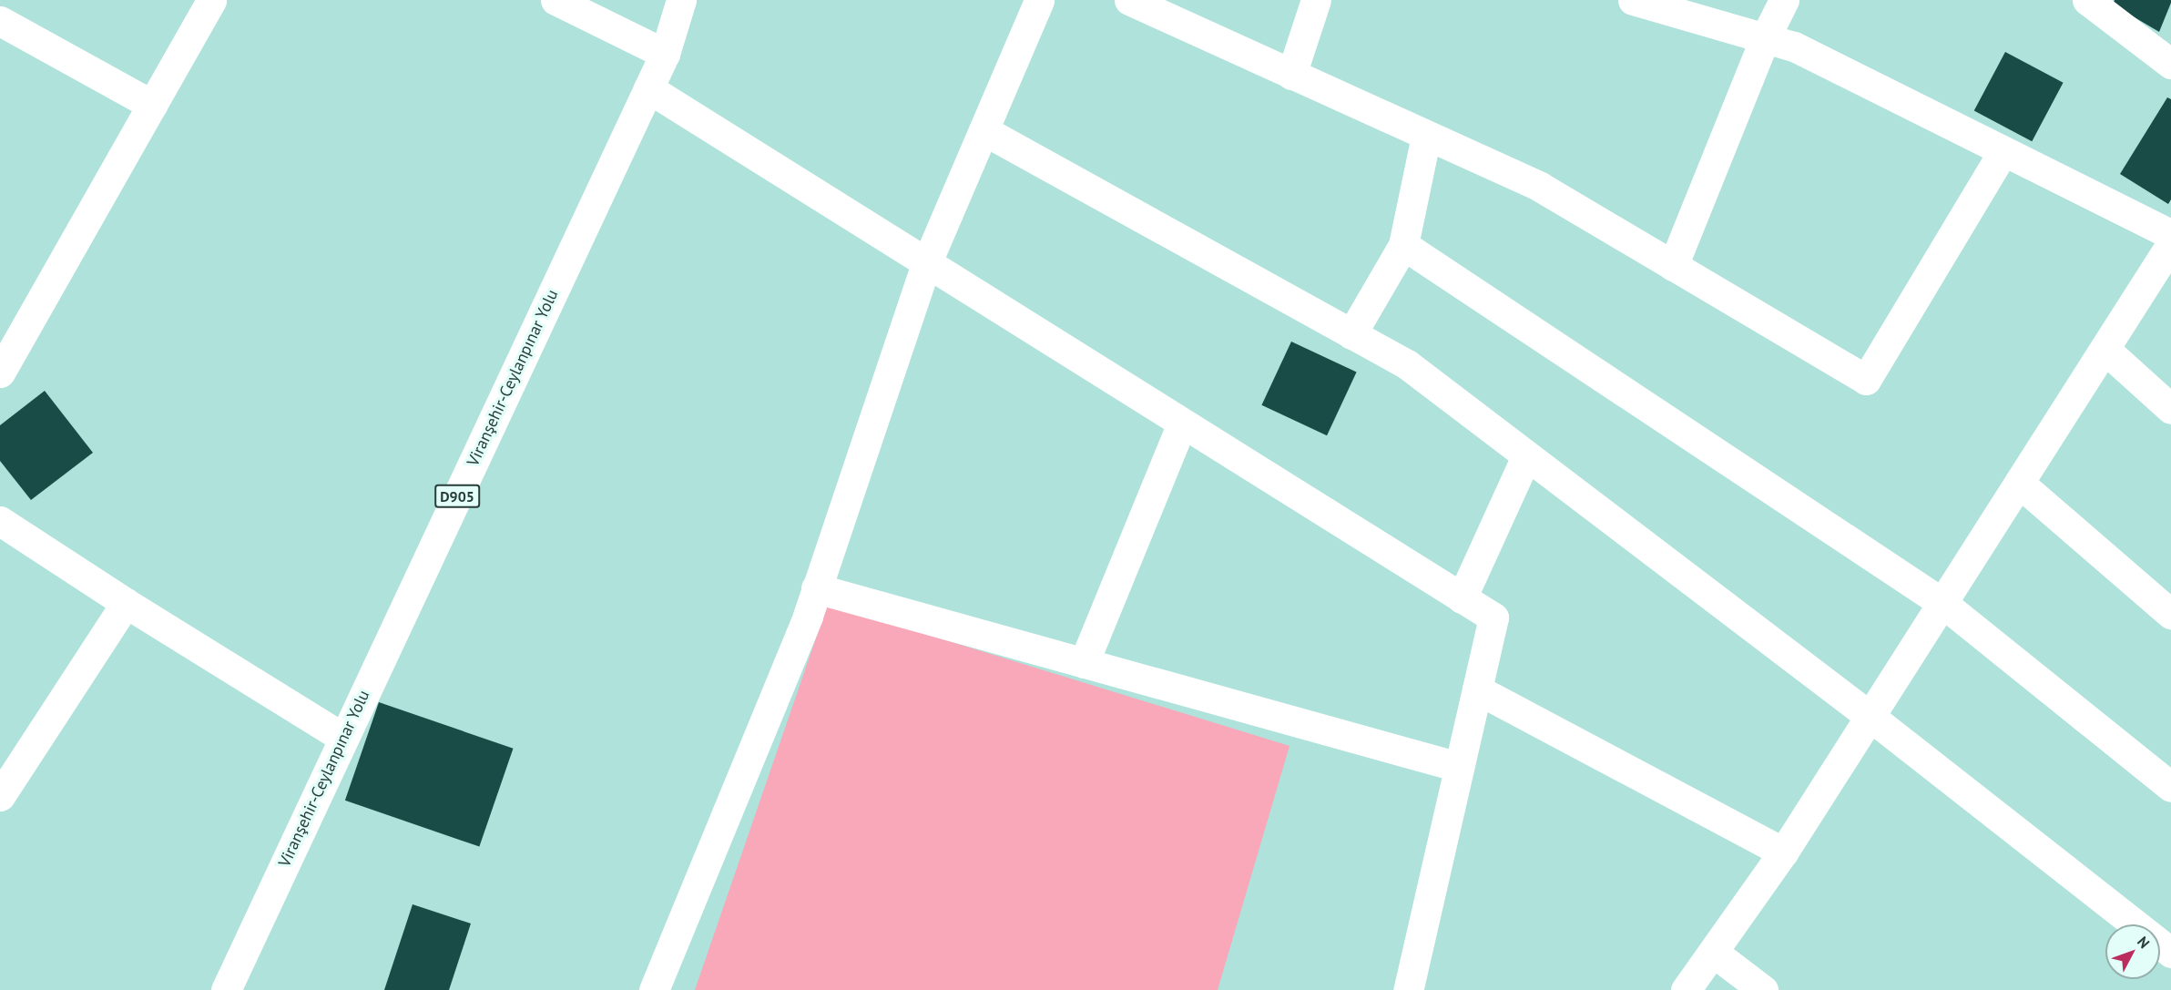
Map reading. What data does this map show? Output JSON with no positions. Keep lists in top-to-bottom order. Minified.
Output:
{"streets":{"street":["Viranşehir-Ceylanpınar Yolu","D905"]},"north":"top right"}
